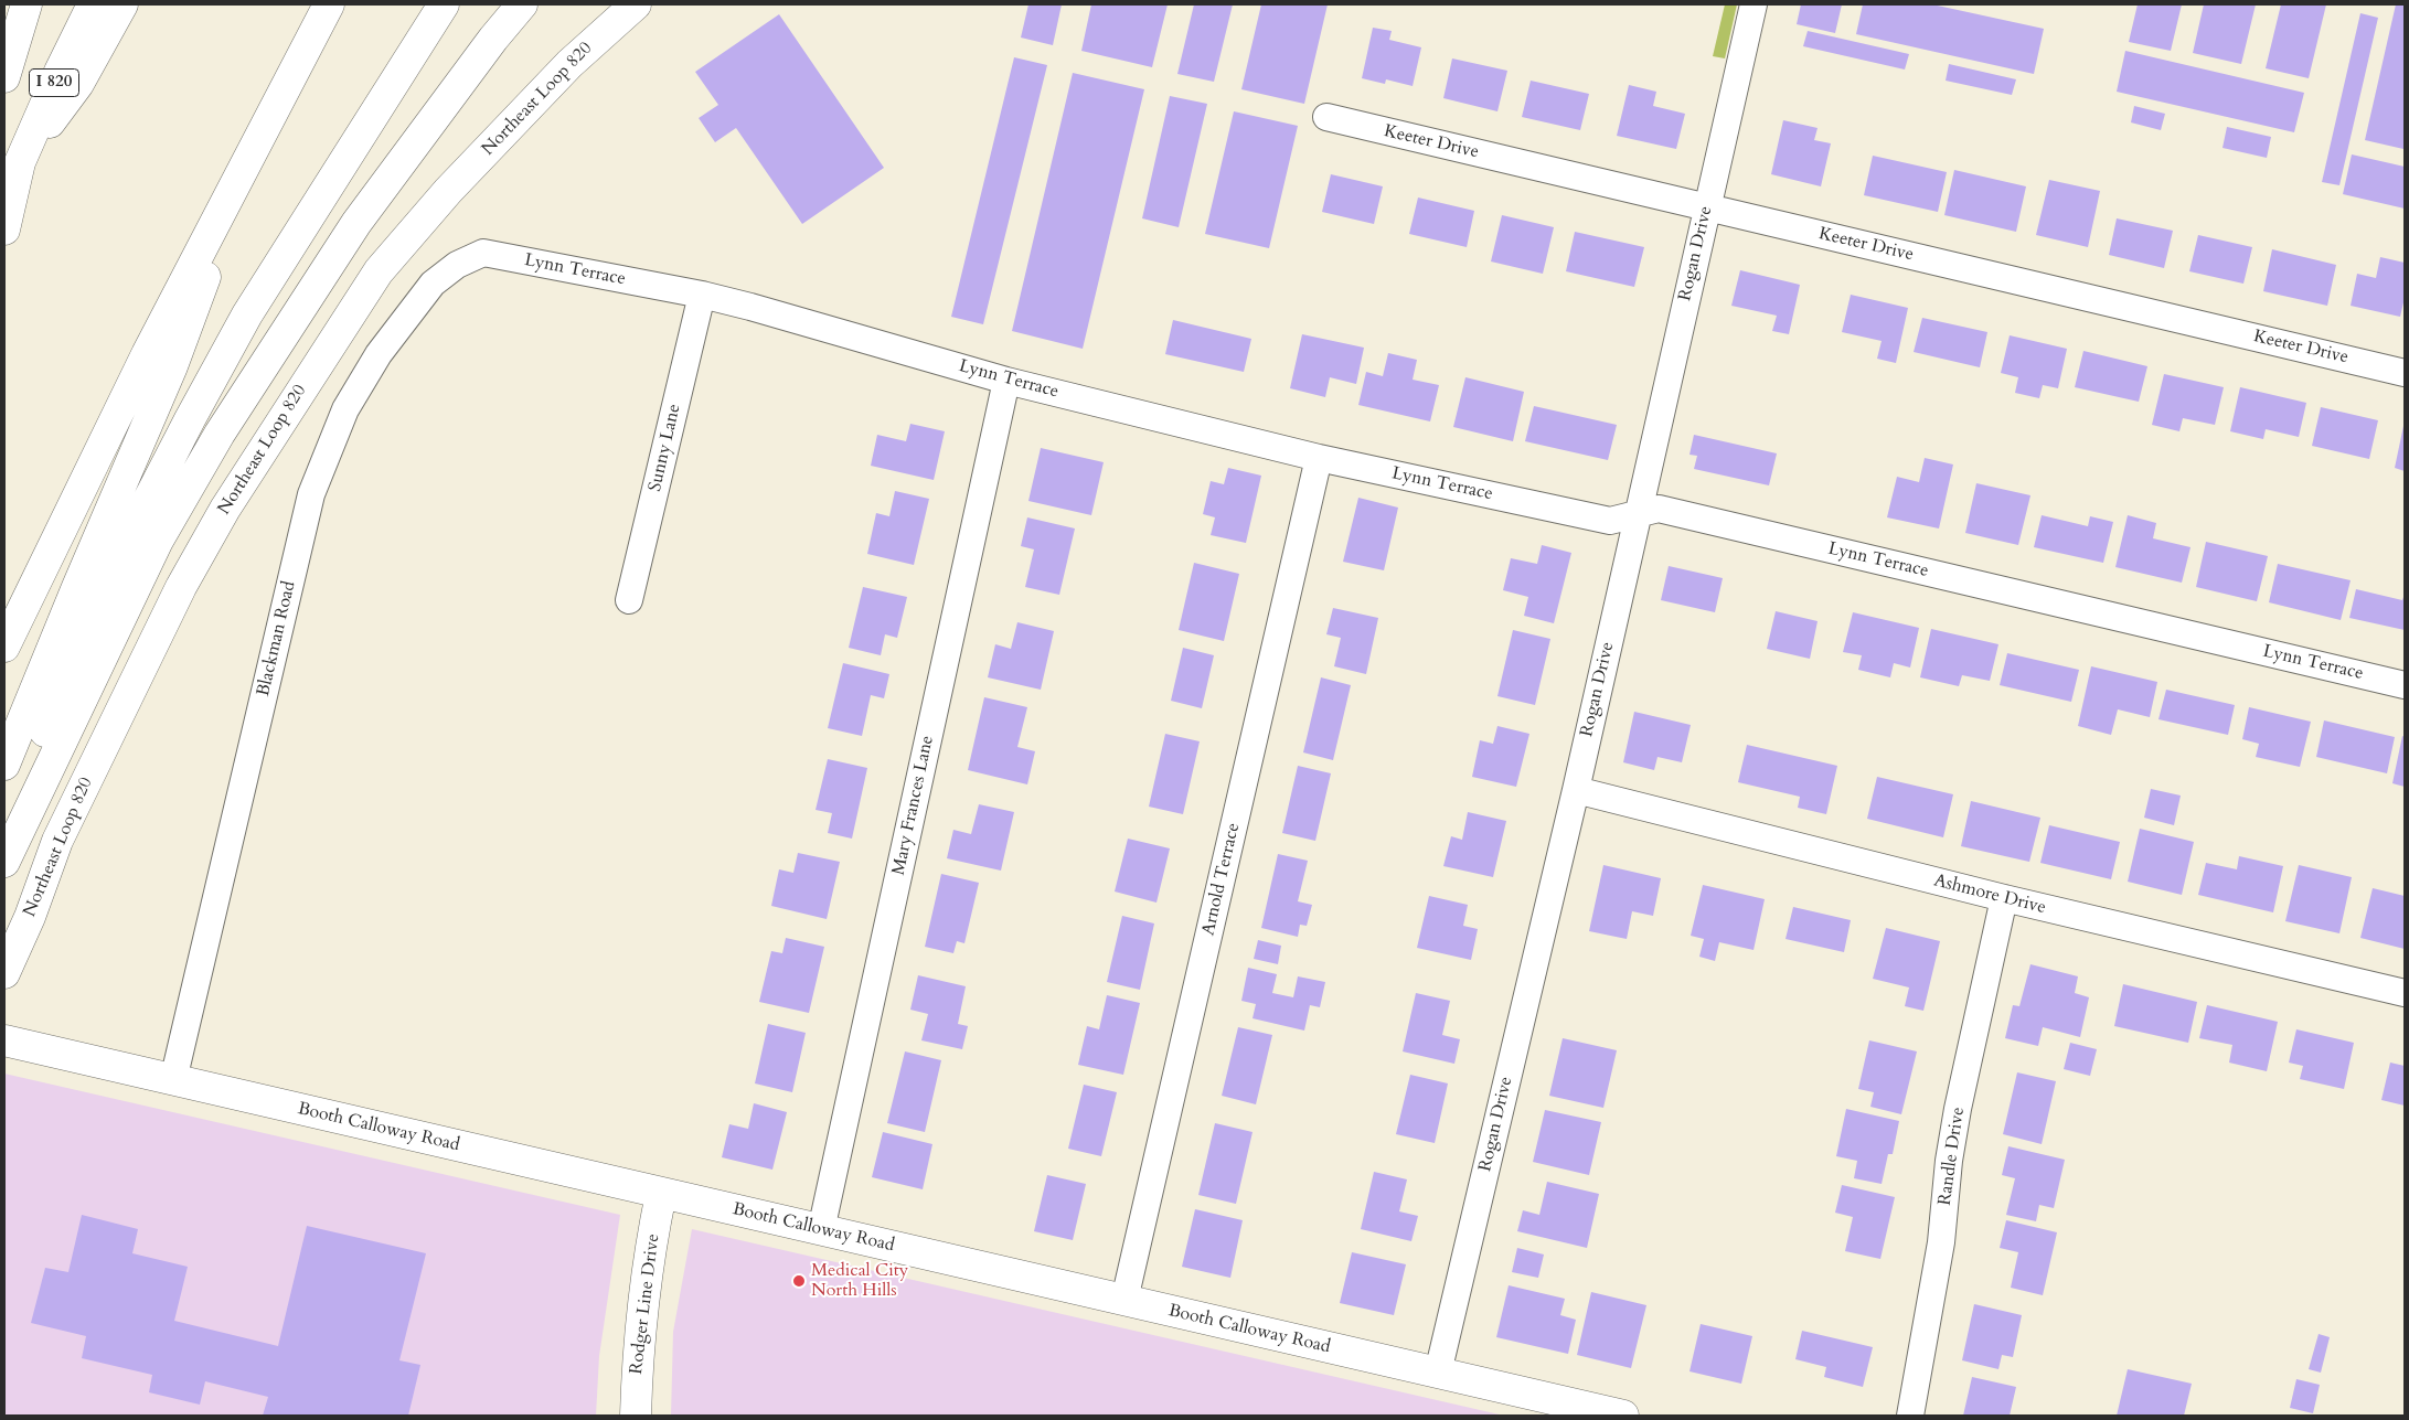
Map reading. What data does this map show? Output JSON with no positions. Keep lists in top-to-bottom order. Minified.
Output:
{"streets":{"main road":["I 820","Northeast Loop 820","Booth Calloway Road","Rodger Line Drive"],"street":["Keeter Drive","Rogan Drive","Lynn Terrace","Sunny Lane","Blackman Road","Mary Frances Lane","Arnold Terrace","Ashmore Drive","Randle Drive"]},"crossings":[["Keeter Drive","Rogan Drive"],["Rogan Drive","Lynn Terrace"],["Rogan Drive","Ashmore Drive"],["Rogan Drive","Booth Calloway Road"],["Lynn Terrace","Sunny Lane"],["Lynn Terrace","Blackman Road"],["Lynn Terrace","Mary Frances Lane"],["Lynn Terrace","Arnold Terrace"],["Blackman Road","Booth Calloway Road"],["Mary Frances Lane","Booth Calloway Road"],["Arnold Terrace","Booth Calloway Road"],["Ashmore Drive","Randle Drive"],["Booth Calloway Road","Rodger Line Drive"]],"places":["Medical City North Hills"]}
